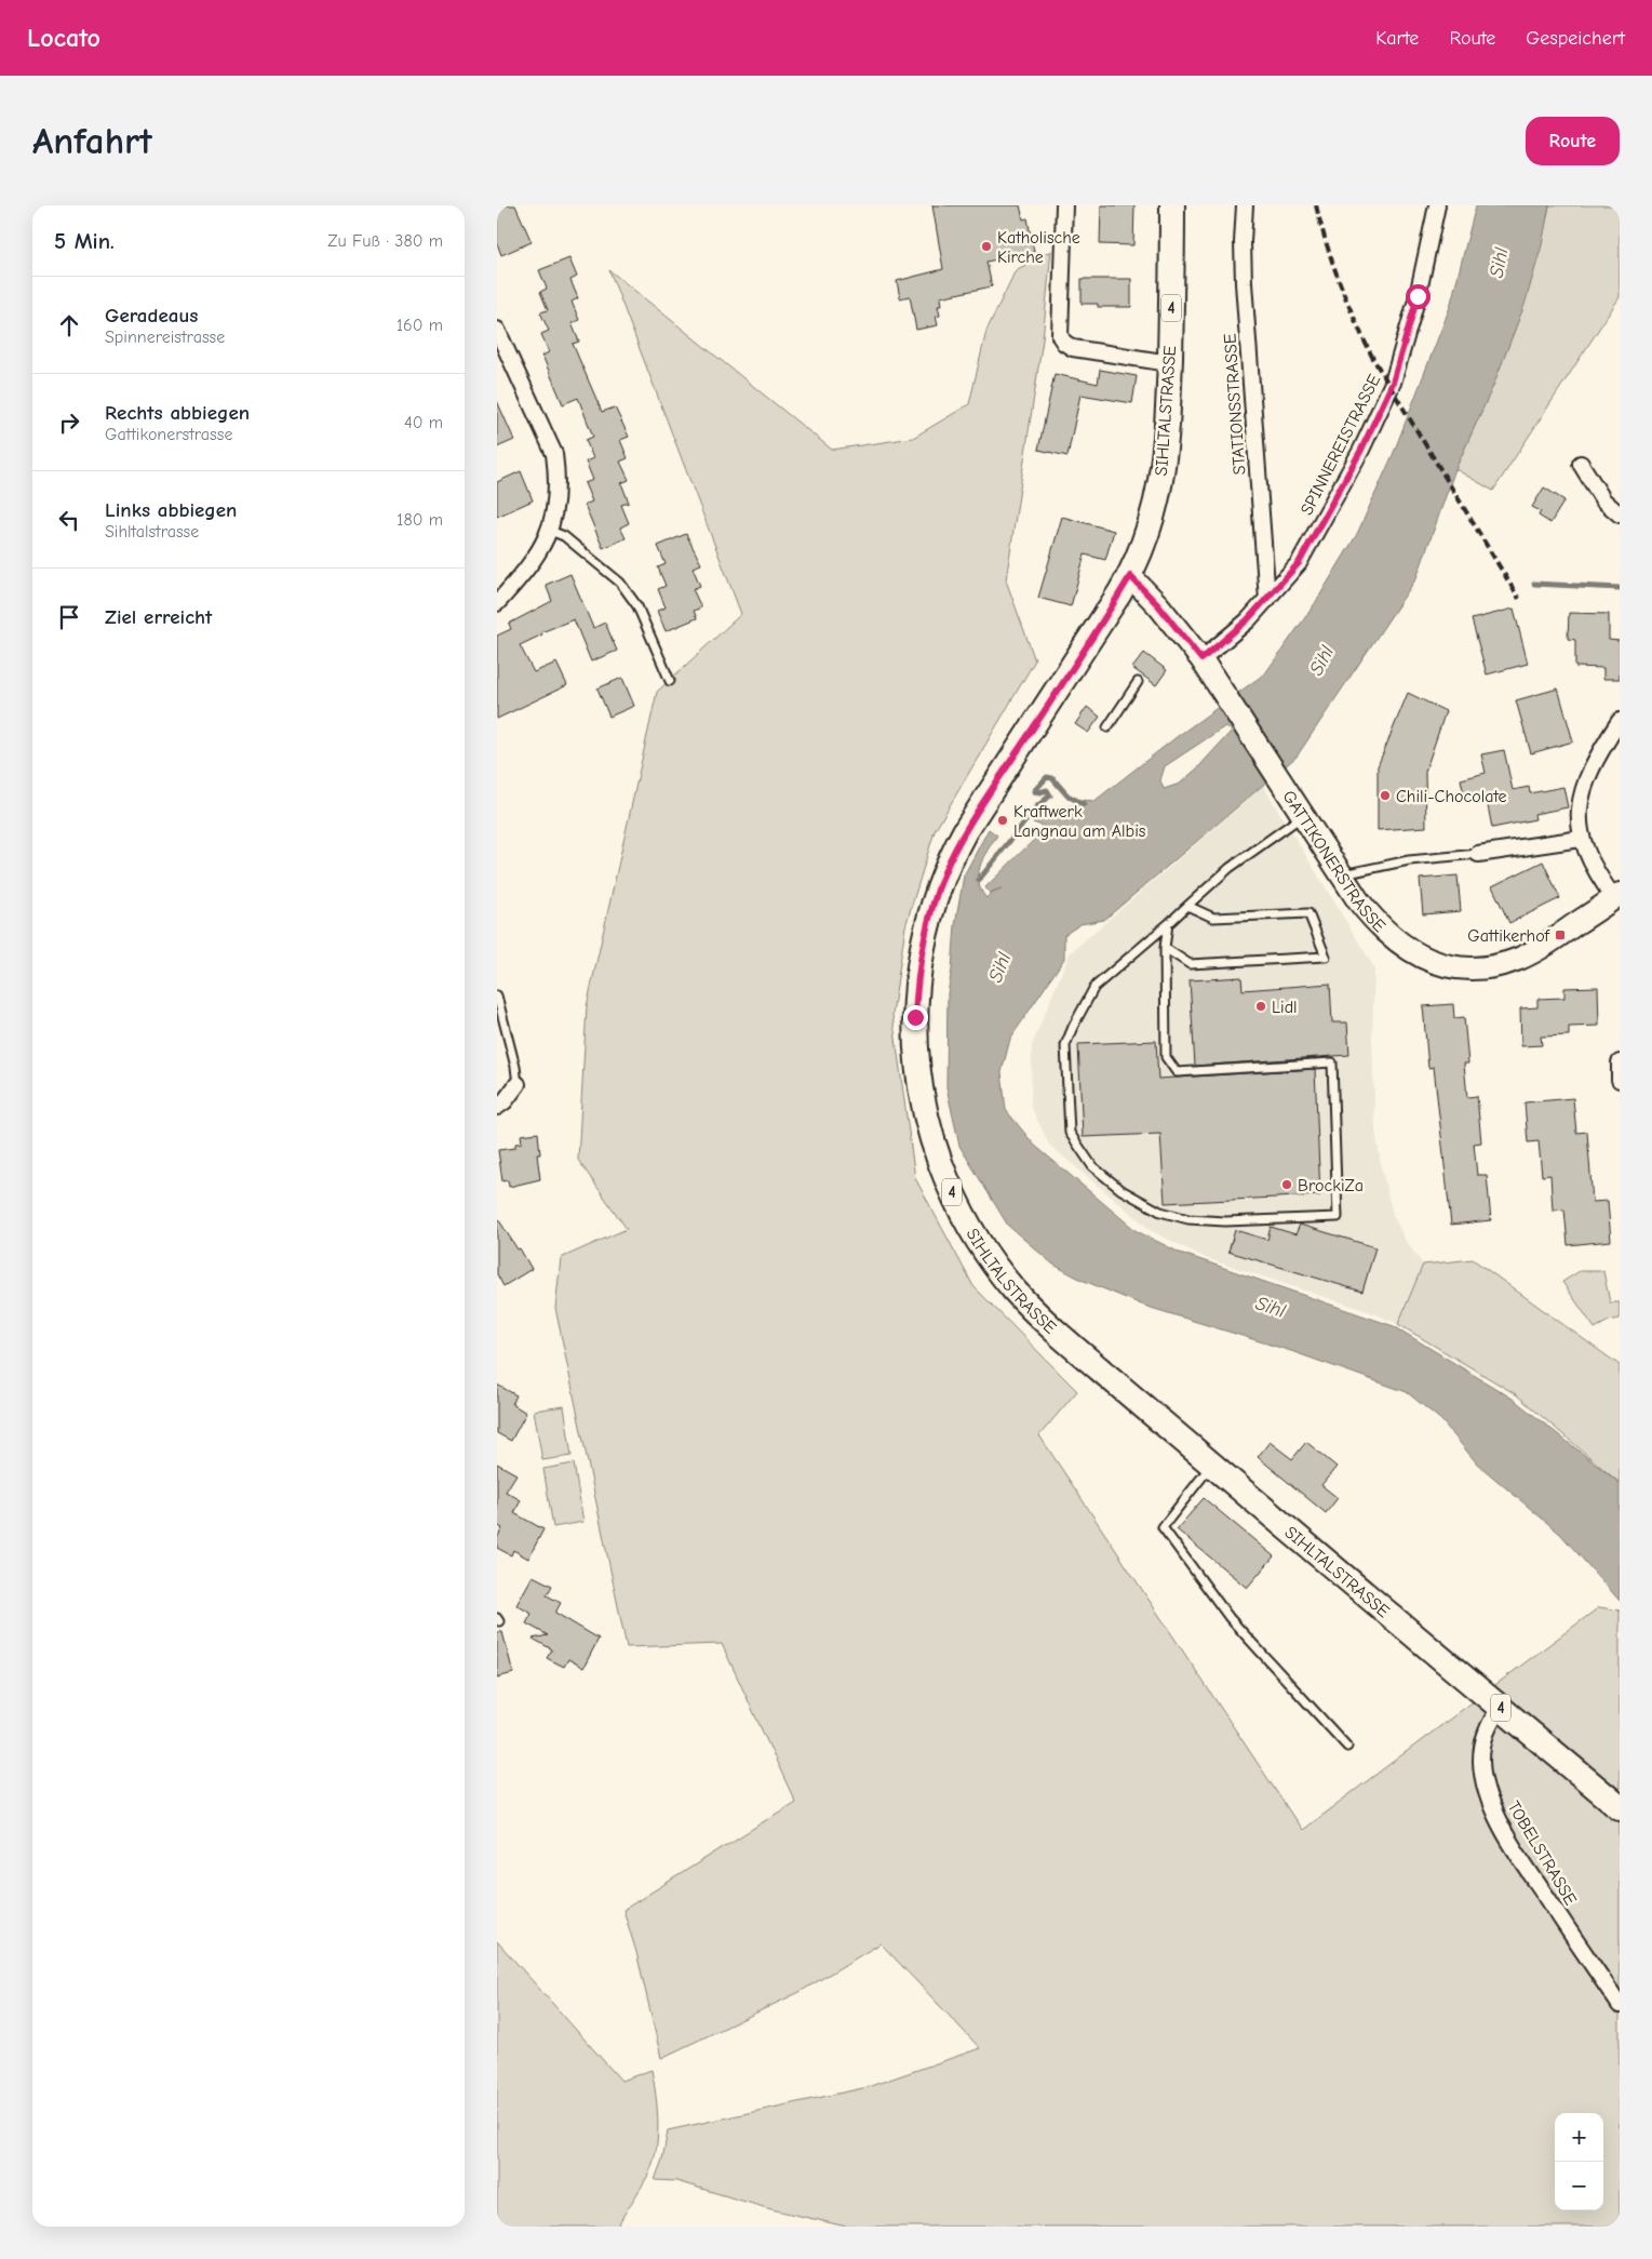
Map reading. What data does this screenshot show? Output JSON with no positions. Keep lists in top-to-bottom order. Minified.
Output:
{"streets":{"main road":["4","SIHLTALSTRASSE","GATTIKONERSTRASSE"],"street":["STATIONSSTRASSE","SPINNEREISTRASSE","TOBELSTRASSE"]},"crossings":[["STATIONSSTRASSE","SPINNEREISTRASSE"],["SIHLTALSTRASSE","GATTIKONERSTRASSE"],["SIHLTALSTRASSE","TOBELSTRASSE"],["SPINNEREISTRASSE","GATTIKONERSTRASSE"]],"water":["Sihl"],"places":{"other":["Katholische Kirche","Chili-Chocolate","Kraftwerk Langnau am Albis","Lidl","BrockiZa"],"transit":["Gattikerhof"]},"page":{"header":"Locato","nav":["Karte","Route","Gespeichert"],"buttons":"Route","title":"Anfahrt","heading":["5 Min.","Zu Fuß · 380 m"],"list":[["Geradeaus","Spinnereistrasse","160 m"],["Rechts abbiegen","Gattikonerstrasse","40 m"],["Links abbiegen","Sihltalstrasse","180 m"],"Ziel erreicht"],"map_buttons":["+","−"]}}
